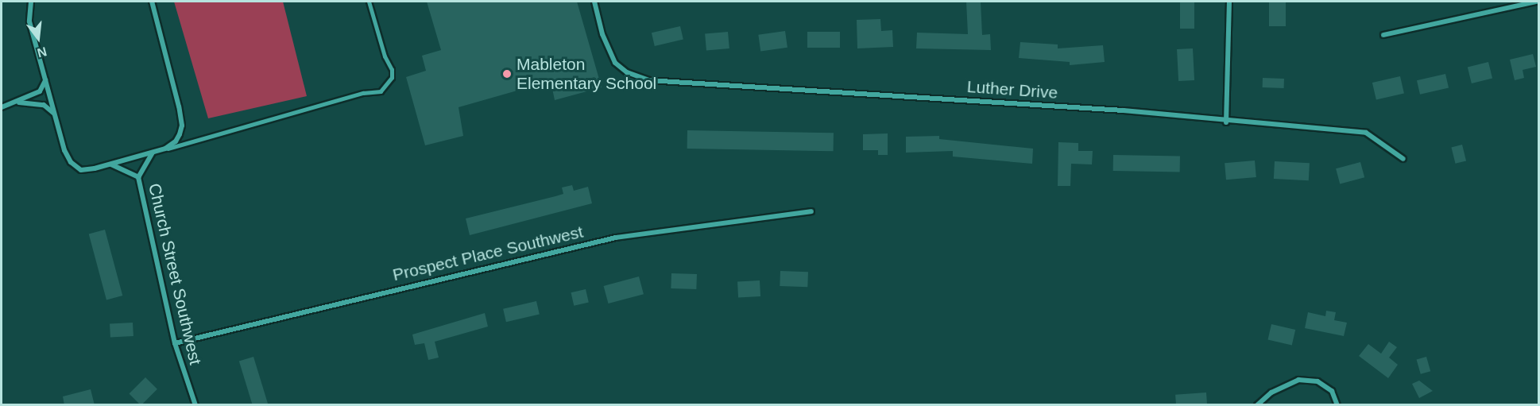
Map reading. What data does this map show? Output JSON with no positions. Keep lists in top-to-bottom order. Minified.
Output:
{"streets":{"street":["Luther Drive","Prospect Place Southwest","Church Street Southwest"]},"crossings":[["Prospect Place Southwest","Church Street Southwest"]],"places":["Mableton Elementary School"],"north":"bottom"}
